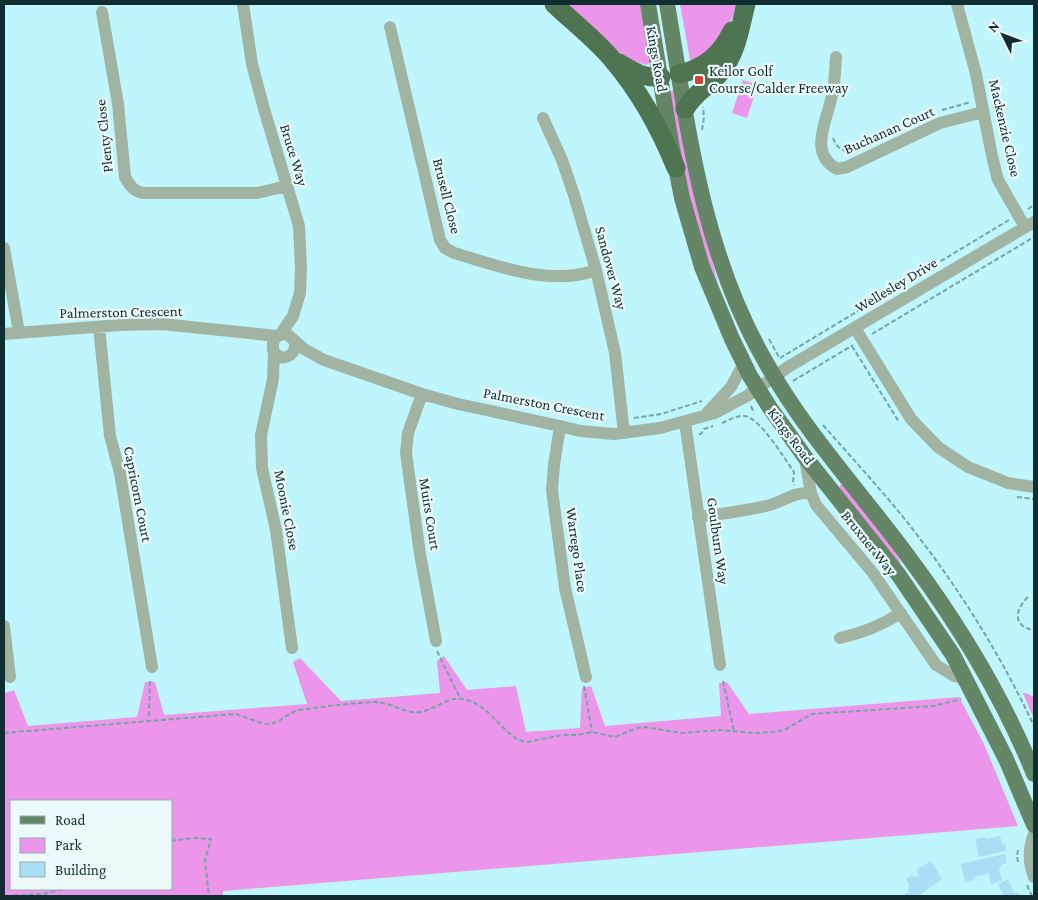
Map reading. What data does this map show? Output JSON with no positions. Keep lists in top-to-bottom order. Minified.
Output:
{"streets":{"main road":["Kings Road"],"street":["Mackenzie Close","Buchanan Court","Plenty Close","Bruce Way","Brusell Close","Sandover Way","Wellesley Drive","Palmerston Crescent","Capricorn Court","Moonie Close","Muirs Court","Goulburn Way","Bruxner Way","Warrego Place"]},"crossings":[["Kings Road","Wellesley Drive"],["Kings Road","Palmerston Crescent"],["Kings Road","Bruxner Way"],["Mackenzie Close","Buchanan Court"],["Mackenzie Close","Wellesley Drive"],["Plenty Close","Bruce Way"],["Bruce Way","Palmerston Crescent"],["Bruce Way","Moonie Close"],["Brusell Close","Sandover Way"],["Sandover Way","Palmerston Crescent"],["Wellesley Drive","Palmerston Crescent"],["Palmerston Crescent","Capricorn Court"],["Palmerston Crescent","Moonie Close"],["Palmerston Crescent","Muirs Court"],["Palmerston Crescent","Goulburn Way"],["Palmerston Crescent","Warrego Place"]],"places":{"transit":["Keilor Golf Course/Calder Freeway"]},"legend":["Road","Park","Building"],"north":"top left"}
